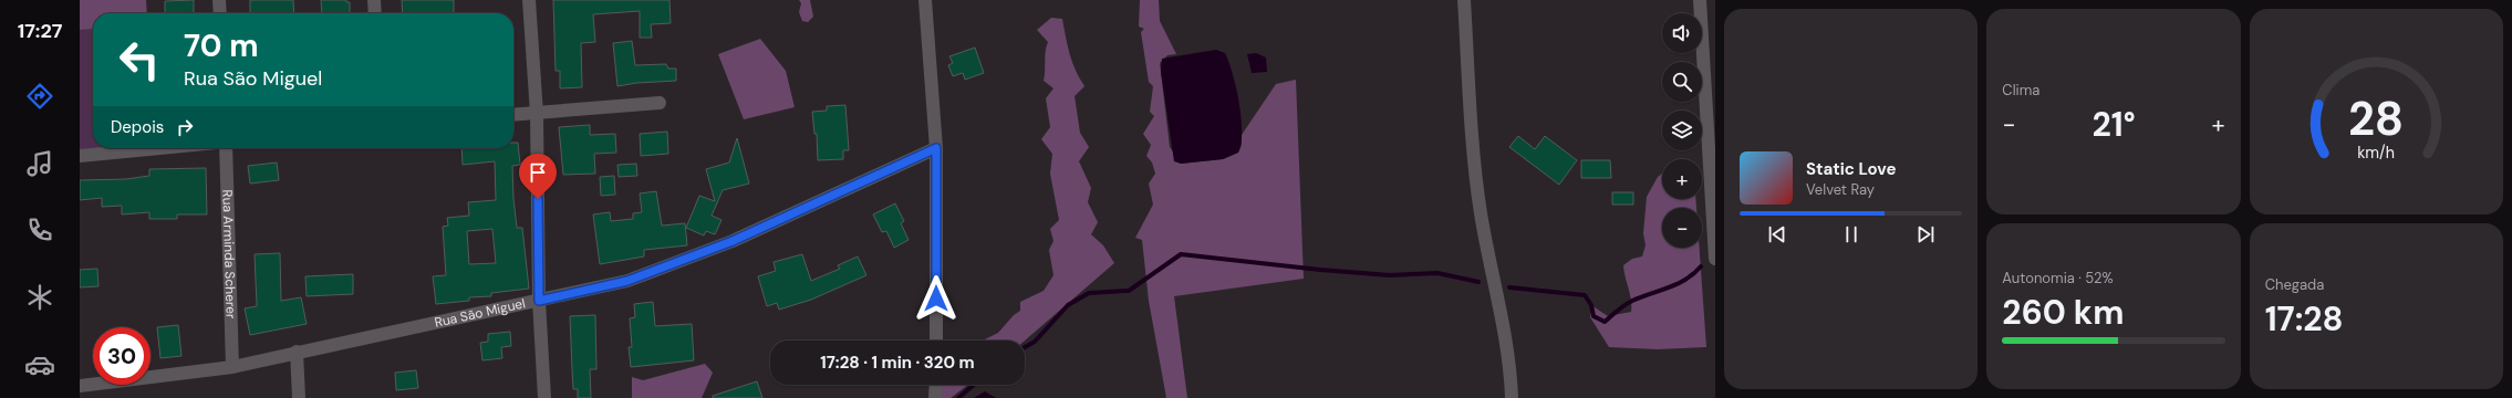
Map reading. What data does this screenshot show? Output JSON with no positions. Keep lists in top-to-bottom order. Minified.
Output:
{"streets":{"street":["Rua Arminda Scherer","Rua São Miguel"]},"crossings":[["Rua Arminda Scherer","Rua São Miguel"]],"page":{"tabs":"17:27","tile":["Clima",["Autonomia · 52%","260 km"],["Chegada","17:28"]],"map_buttons":["+","−"],"turn":["70 m","Rua São Miguel"],"then":"Depois","heat":["−","21°","+"],"song":["Static Love","Velvet Ray"],"limit":"30","trip":"17:28 · 1 min · 320 m","gauge":["28","km/h"]}}
